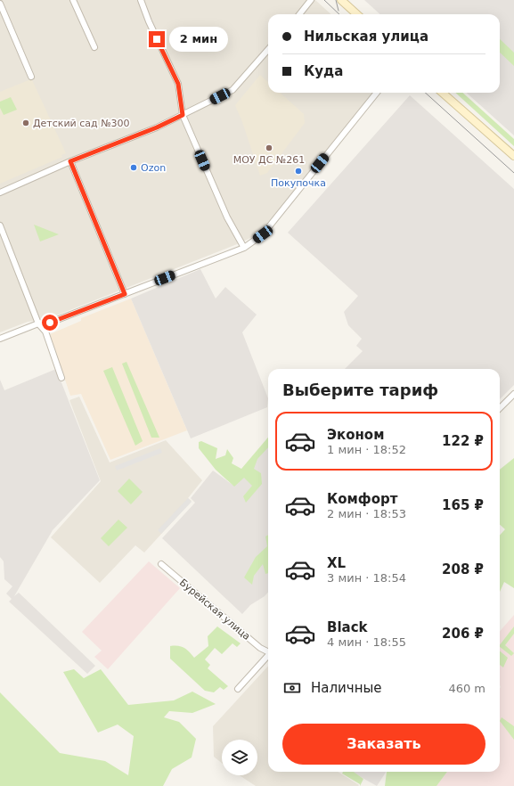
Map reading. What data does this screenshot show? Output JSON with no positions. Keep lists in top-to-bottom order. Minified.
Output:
{"streets":{"street":["Бурейская улица"]},"places":["Детский сад №300","МОУ ДС №261","Ozon","Покупочка"],"page":{"banner":["Нильская улица","Куда"],"bubble":"2 мин","heading":"Выберите тариф","list":[{"name":"Эконом","note":"1 мин · 18:52","value":"122 ₽"},{"name":"Комфорт","note":"2 мин · 18:53","value":"165 ₽"},{"name":"XL","note":"3 мин · 18:54","value":"208 ₽"},{"name":"Black","note":"4 мин · 18:55","value":"206 ₽"}],"pay":["Наличные","460 m"],"buttons":"Заказать"}}
